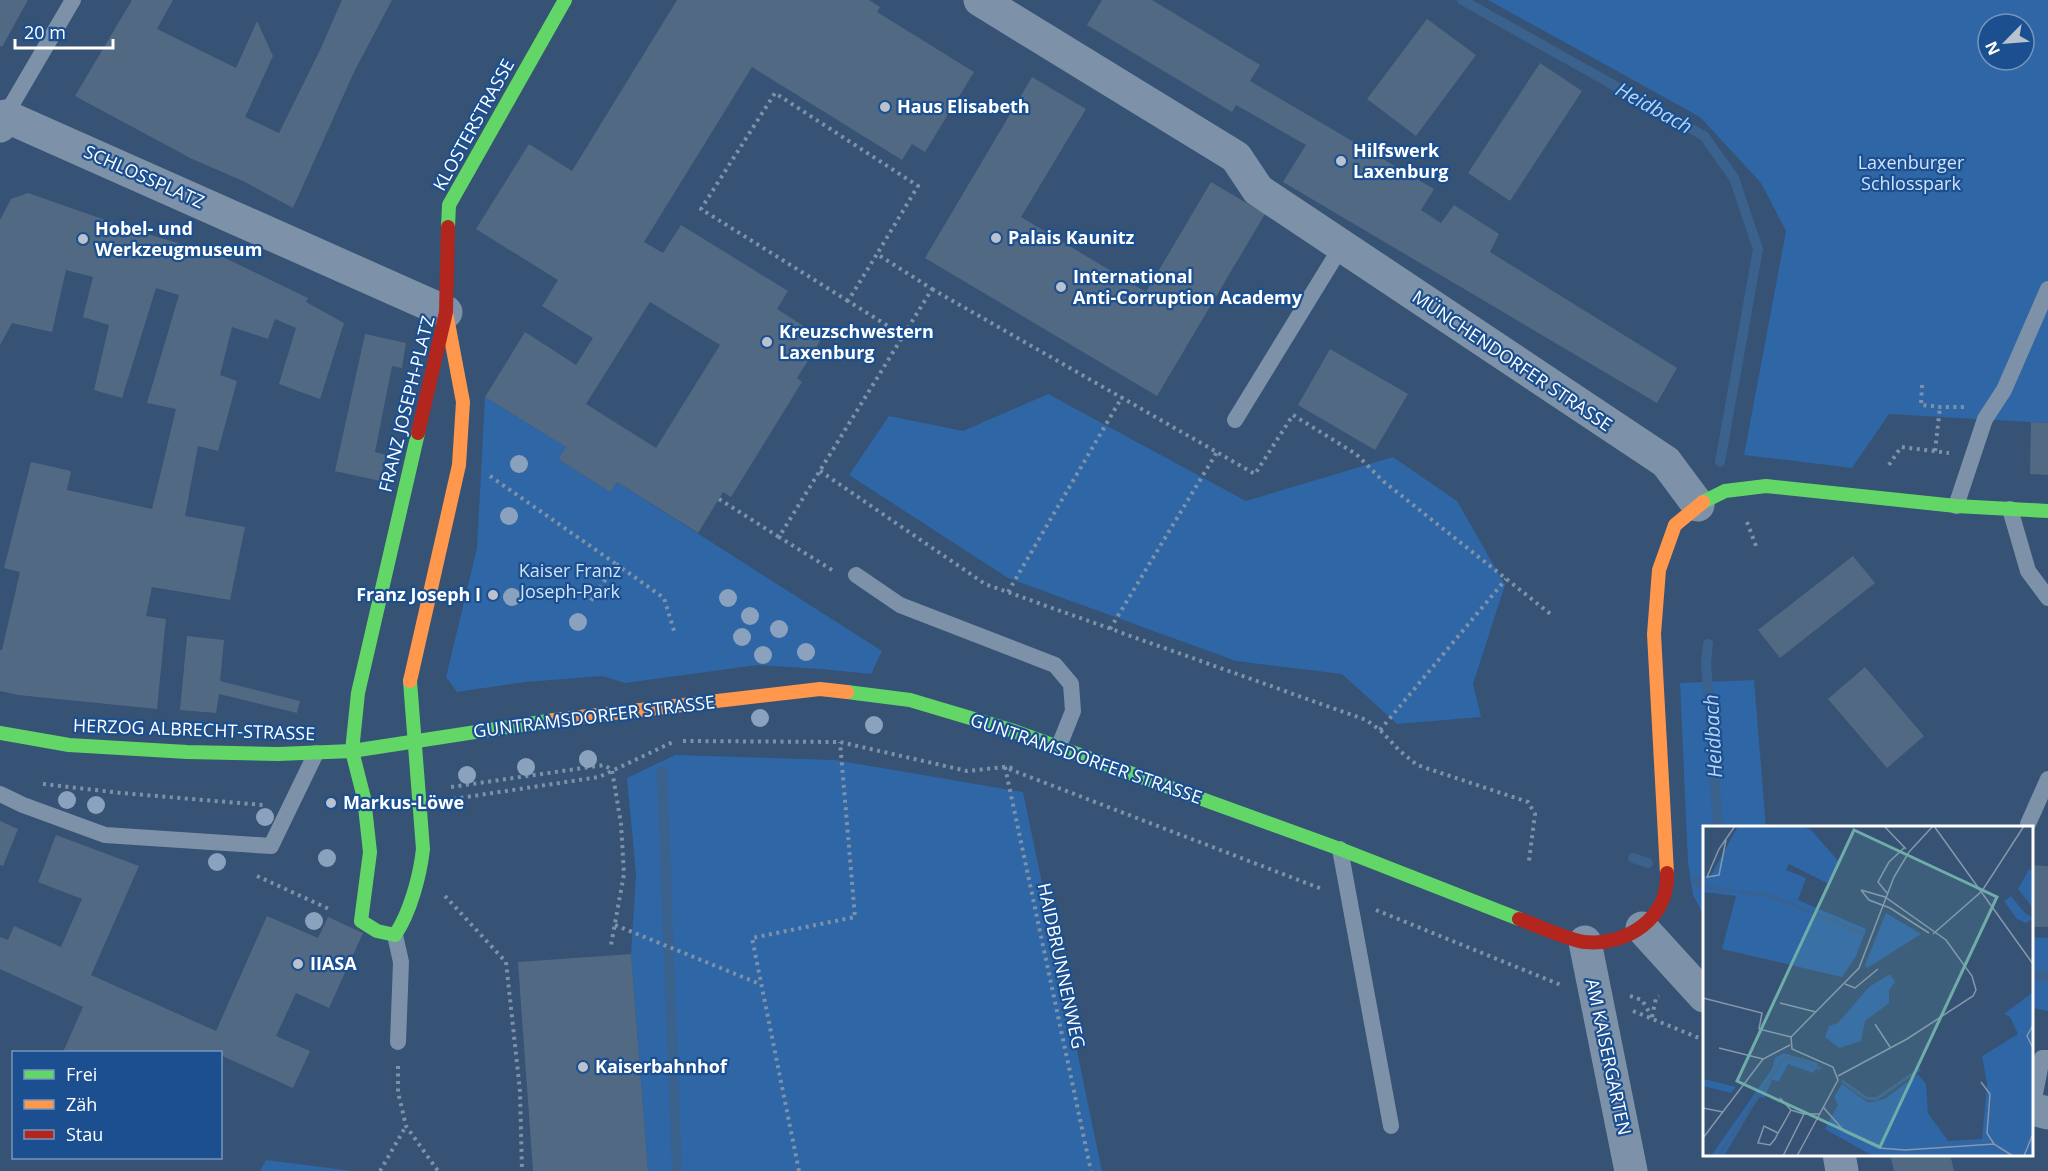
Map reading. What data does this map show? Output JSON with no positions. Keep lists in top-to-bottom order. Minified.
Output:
{"streets":{"main road":["KLOSTERSTRASSE","FRANZ JOSEPH-PLATZ","GUNTRAMSDORFER STRASSE","HERZOG ALBRECHT-STRASSE"],"street":["SCHLOSSPLATZ","MÜNCHENDORFER STRASSE","AM KAISERGARTEN"],"path":["HAIDBRUNNENWEG"]},"crossings":[["KLOSTERSTRASSE","SCHLOSSPLATZ"],["KLOSTERSTRASSE","FRANZ JOSEPH-PLATZ"],["SCHLOSSPLATZ","FRANZ JOSEPH-PLATZ"],["FRANZ JOSEPH-PLATZ","GUNTRAMSDORFER STRASSE"],["FRANZ JOSEPH-PLATZ","HERZOG ALBRECHT-STRASSE"],["GUNTRAMSDORFER STRASSE","AM KAISERGARTEN"]],"water":["Heidbach"],"parks":["Laxenburger Schlosspark","Kaiser Franz Joseph-Park"],"places":["Haus Elisabeth","Hilfswerk Laxenburg","Palais Kaunitz","Hobel- und Werkzeugmuseum","International Anti-Corruption Academy","Kreuzschwestern Laxenburg","Franz Joseph I","Markus-Löwe","IIASA","Kaiserbahnhof"],"legend":["Frei","Zäh","Stau"],"scale_bar":"20 m","north":"bottom left"}
